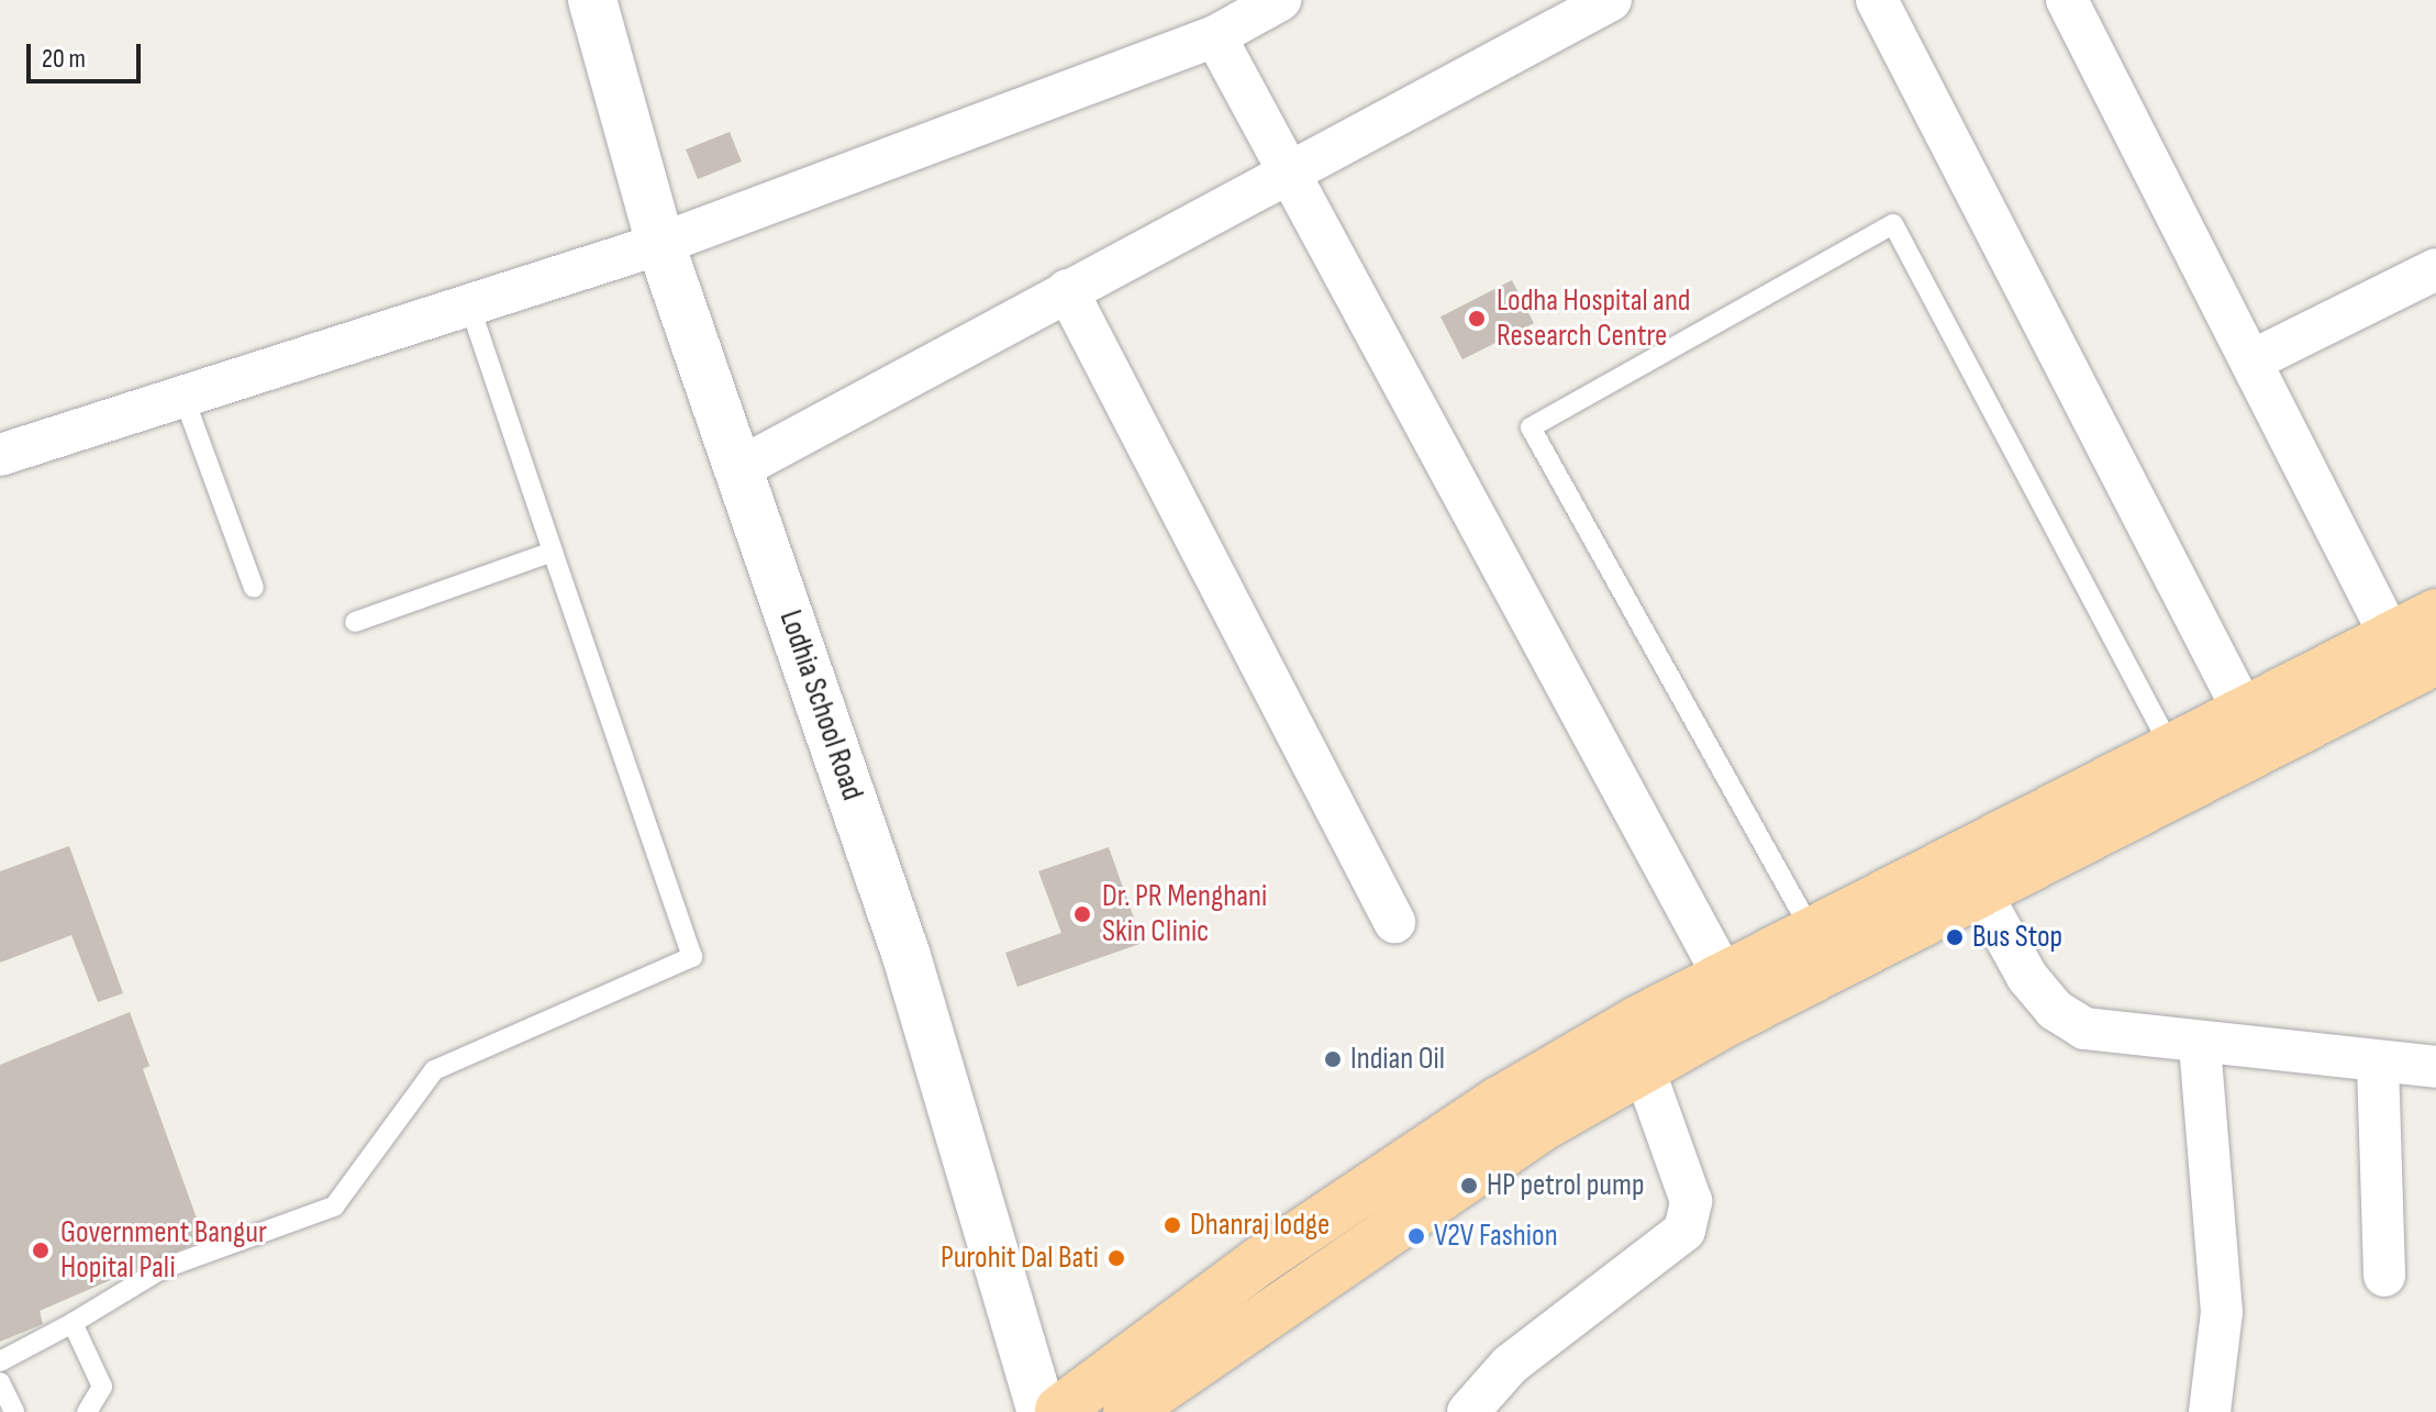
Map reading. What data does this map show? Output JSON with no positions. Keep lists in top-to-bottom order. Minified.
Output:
{"streets":{"street":["Lodhia School Road"]},"places":["Lodha Hospital and Research Centre","Dr. PR Menghani Skin Clinic","Bus Stop","Indian Oil","HP petrol pump","Dhanraj lodge","V2V Fashion","Government Bangur Hopital Pali","Purohit Dal Bati"],"scale_bar":"20 m"}
